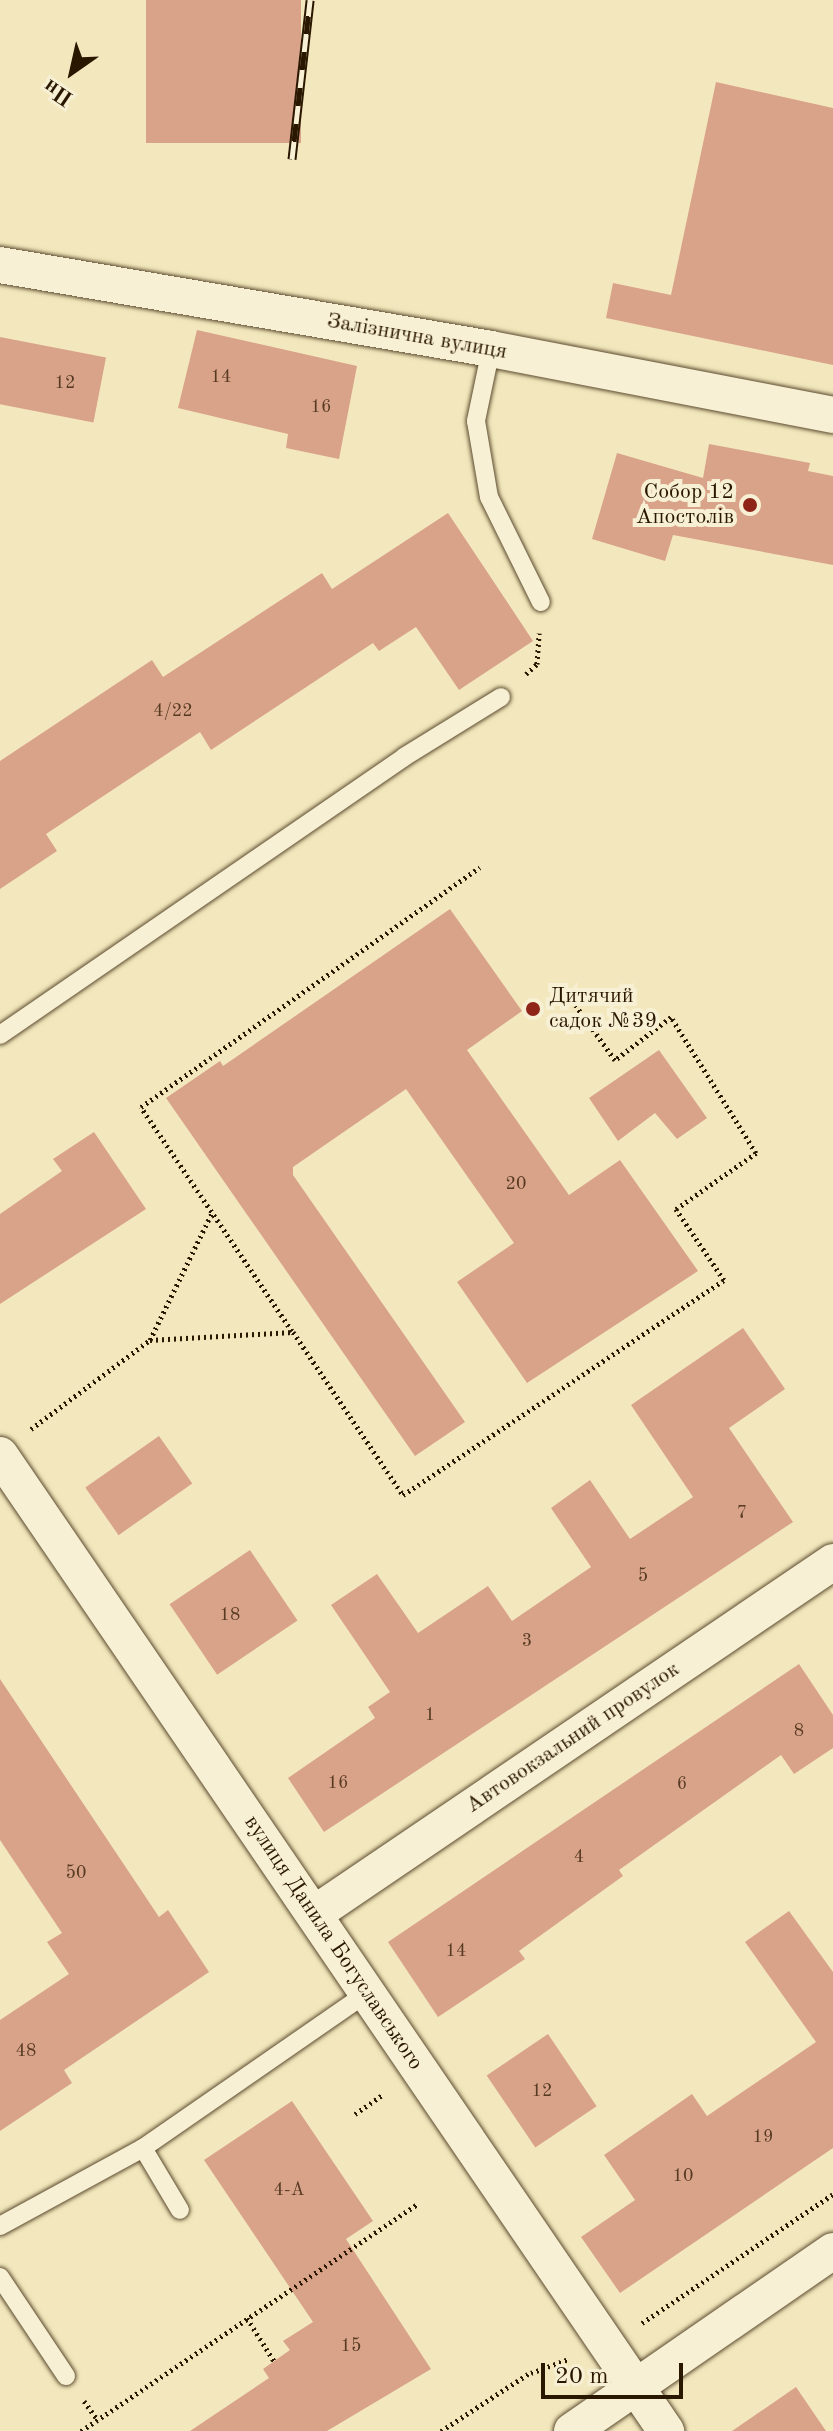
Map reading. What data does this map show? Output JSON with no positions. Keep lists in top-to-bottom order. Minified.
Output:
{"streets":{"street":["Залізнична вулиця","Автовокзальний провулок","вулиця Данила Богуславського"]},"crossings":[["Автовокзальний провулок","вулиця Данила Богуславського"]],"places":["Собор 12 Апостолів","Дитячий садок №39"],"house_numbers":["14","12","16","4/22","20","7","5","18","3","1","8","16","6","4","50","14","48","12","19","10","4-А","15"],"scale_bar":"20 m","north":"bottom left"}
